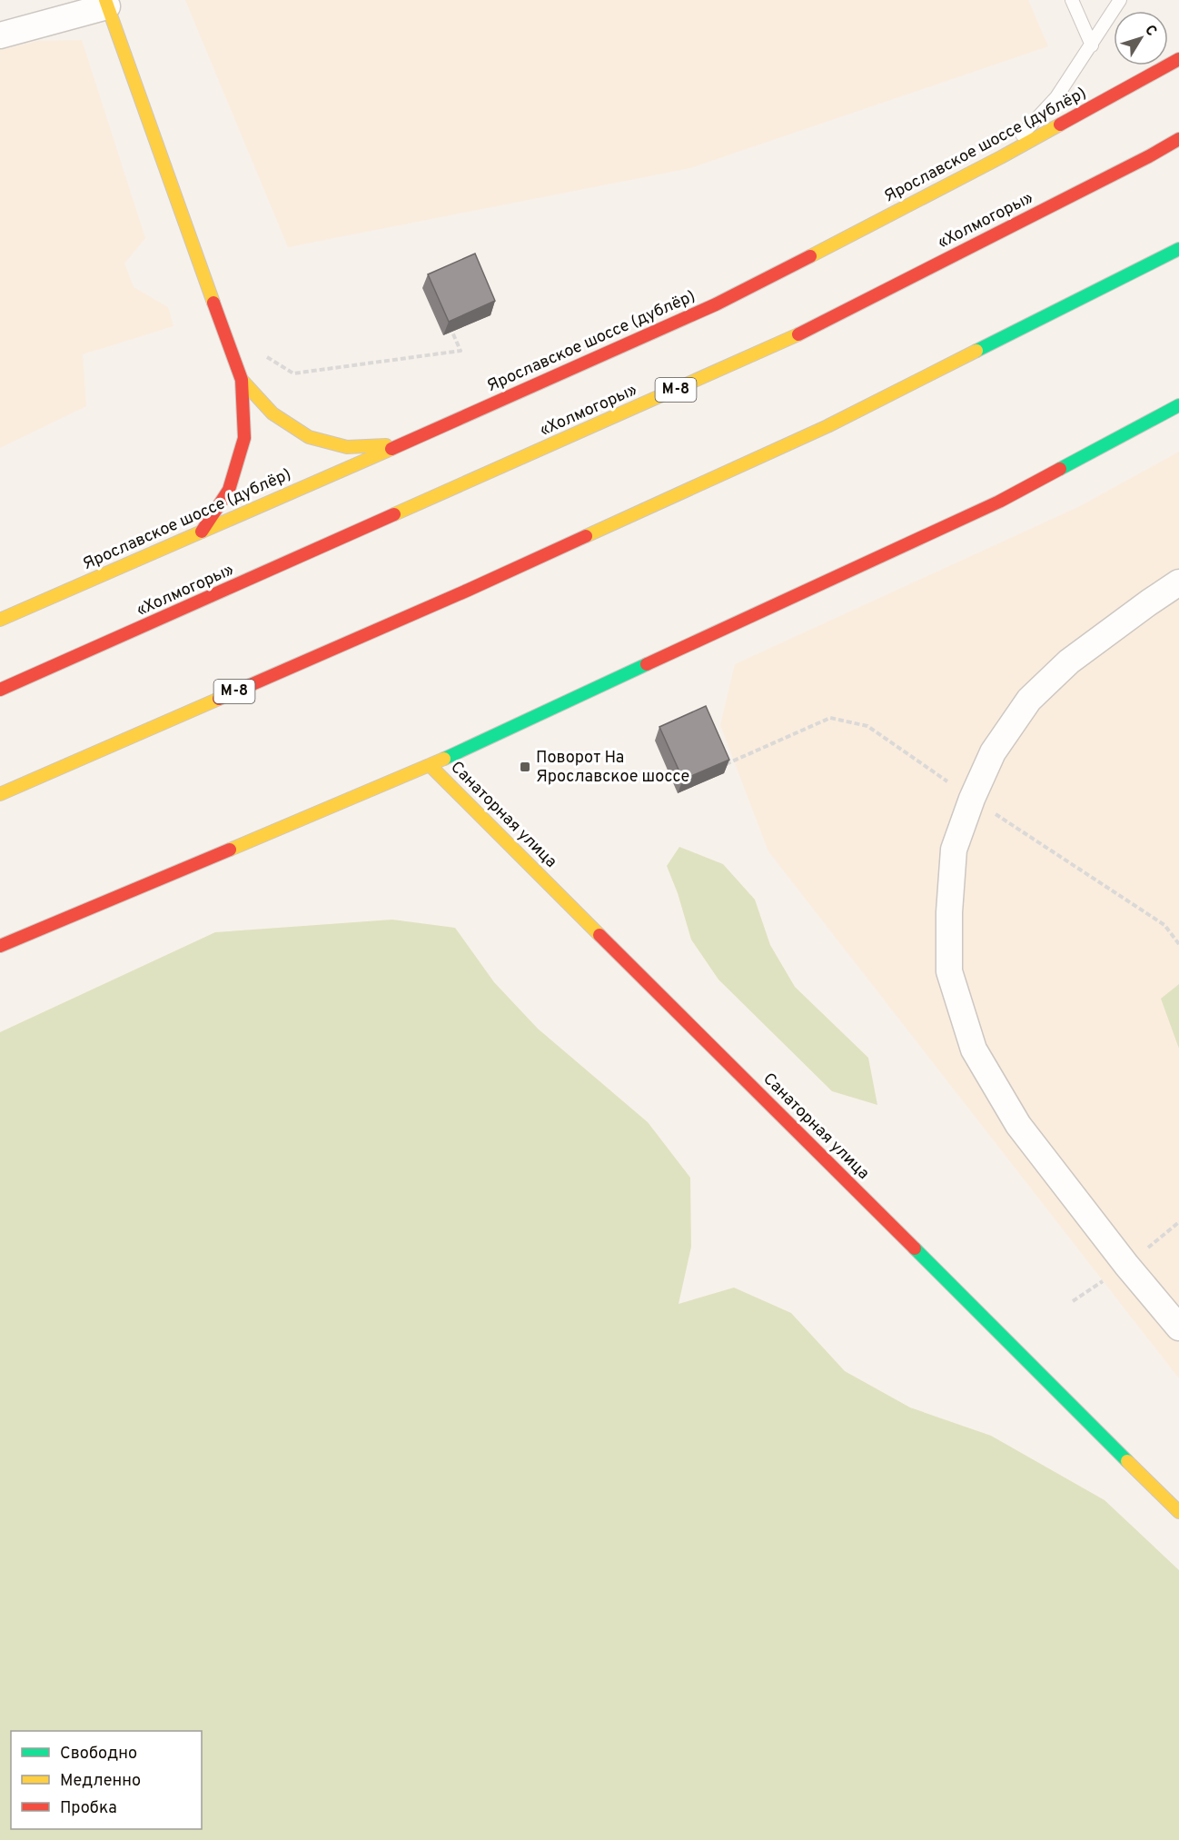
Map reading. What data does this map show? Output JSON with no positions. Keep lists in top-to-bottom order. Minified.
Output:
{"streets":{"main road":["Ярославское шоссе (дублёр)","«Холмогоры»","М-8","Санаторная улица"]},"places":{"transit":["Поворот На Ярославское шоссе"]},"legend":["Свободно","Медленно","Пробка"],"north":"top right"}
